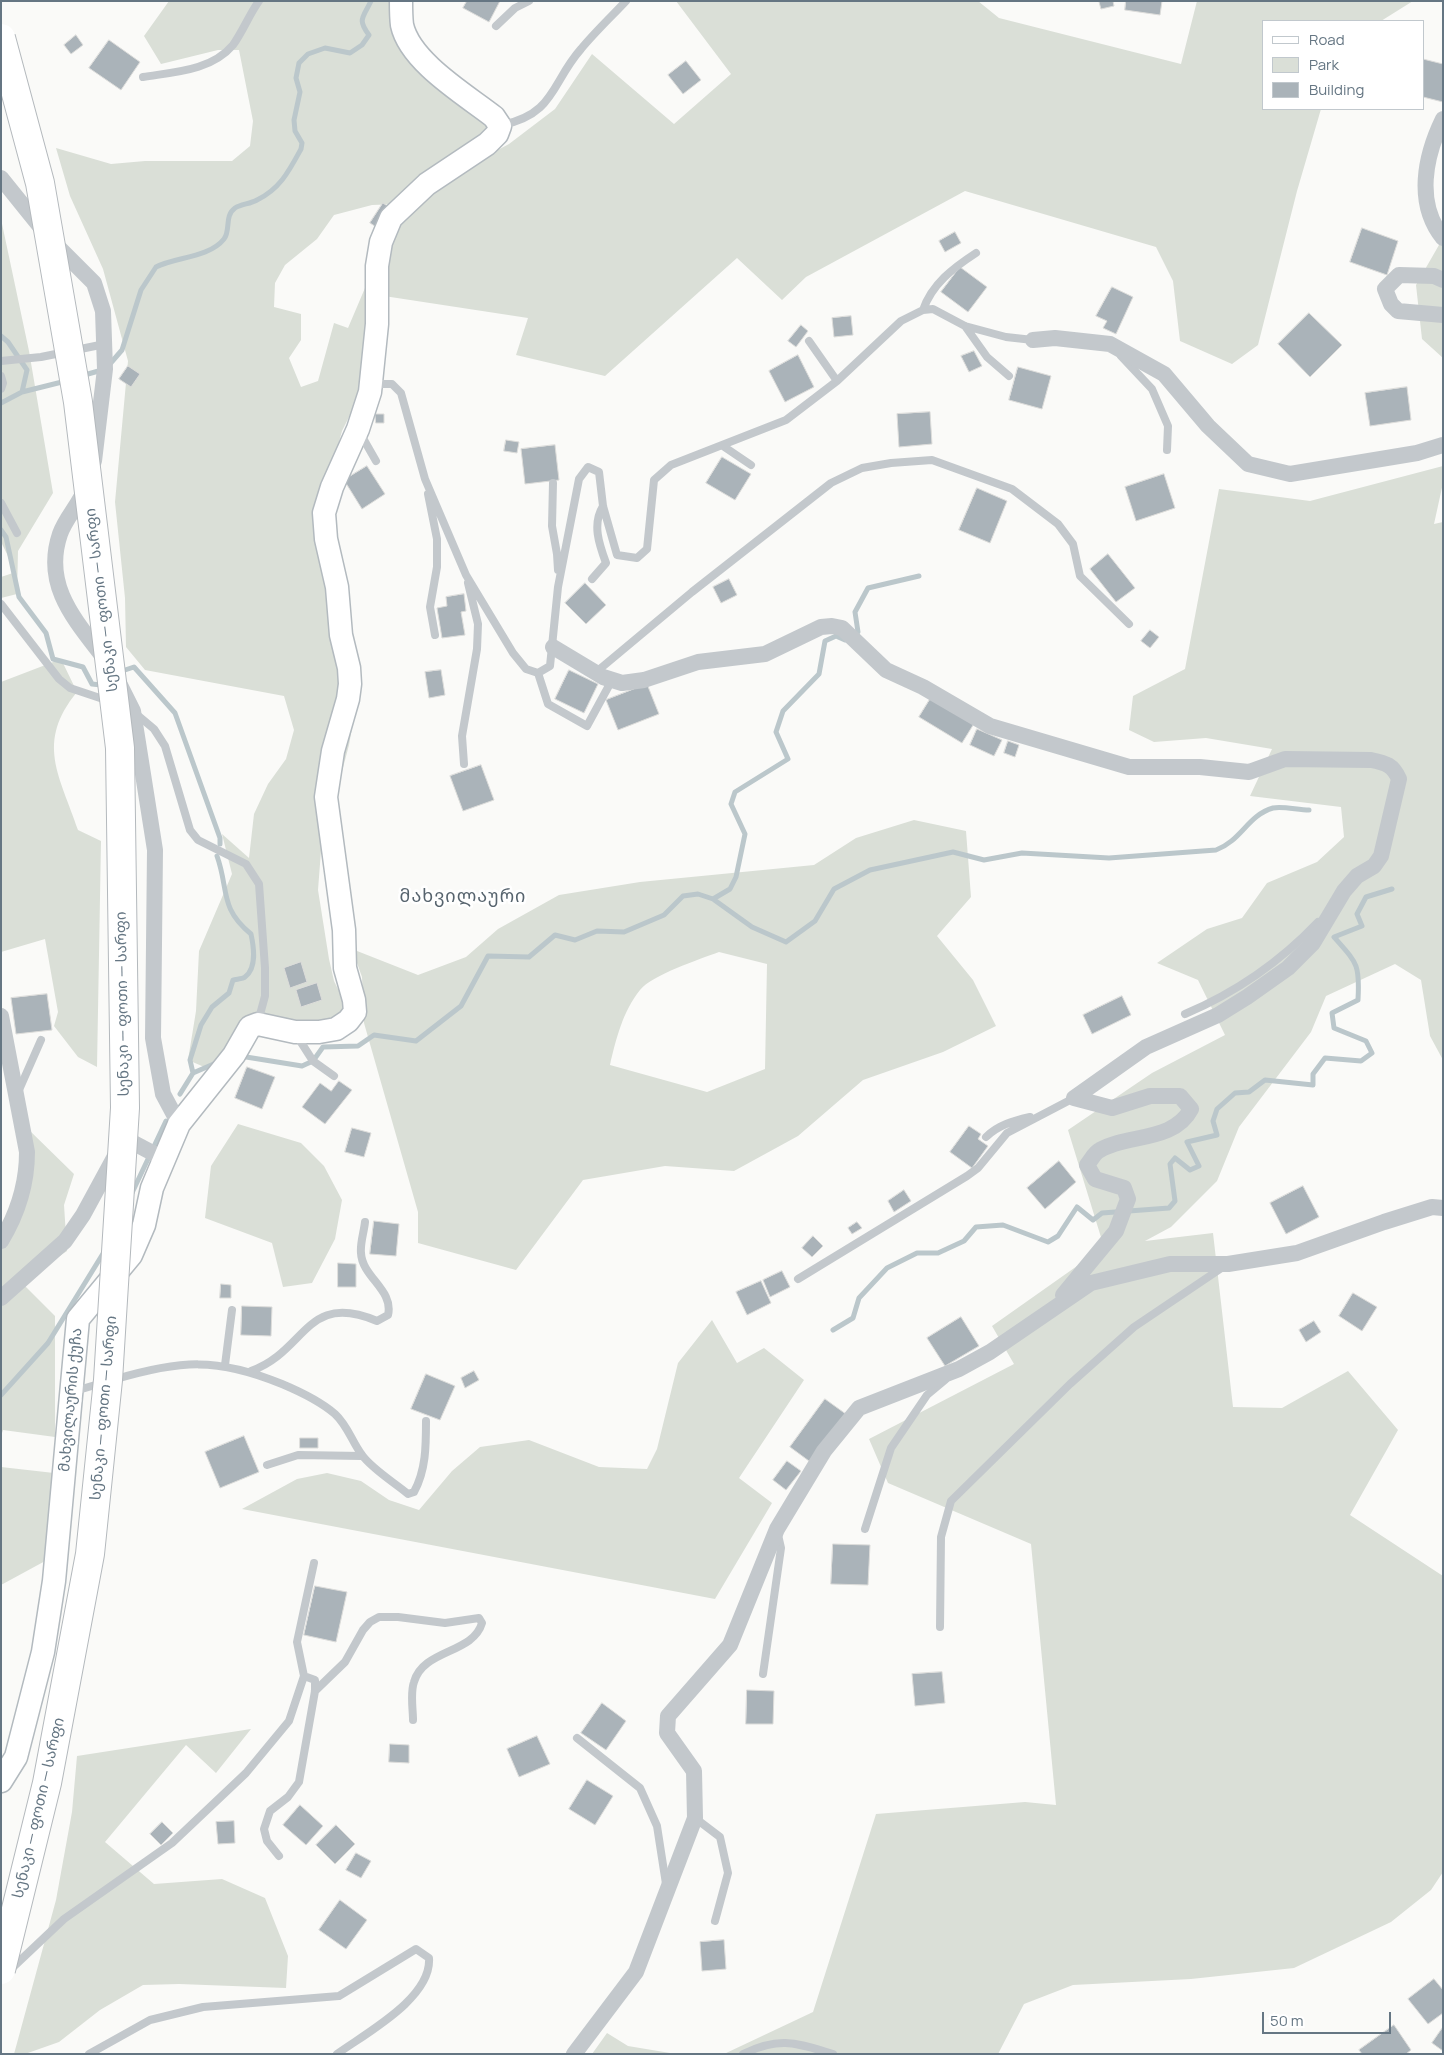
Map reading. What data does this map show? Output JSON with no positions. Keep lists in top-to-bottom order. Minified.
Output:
{"streets":{"highway":["სენაკი — ფოთი — სარფი"],"street":["მახვილაურის ქუჩა"]},"districts":["მახვილაური"],"legend":["Road","Park","Building"],"scale_bar":"50 m"}
